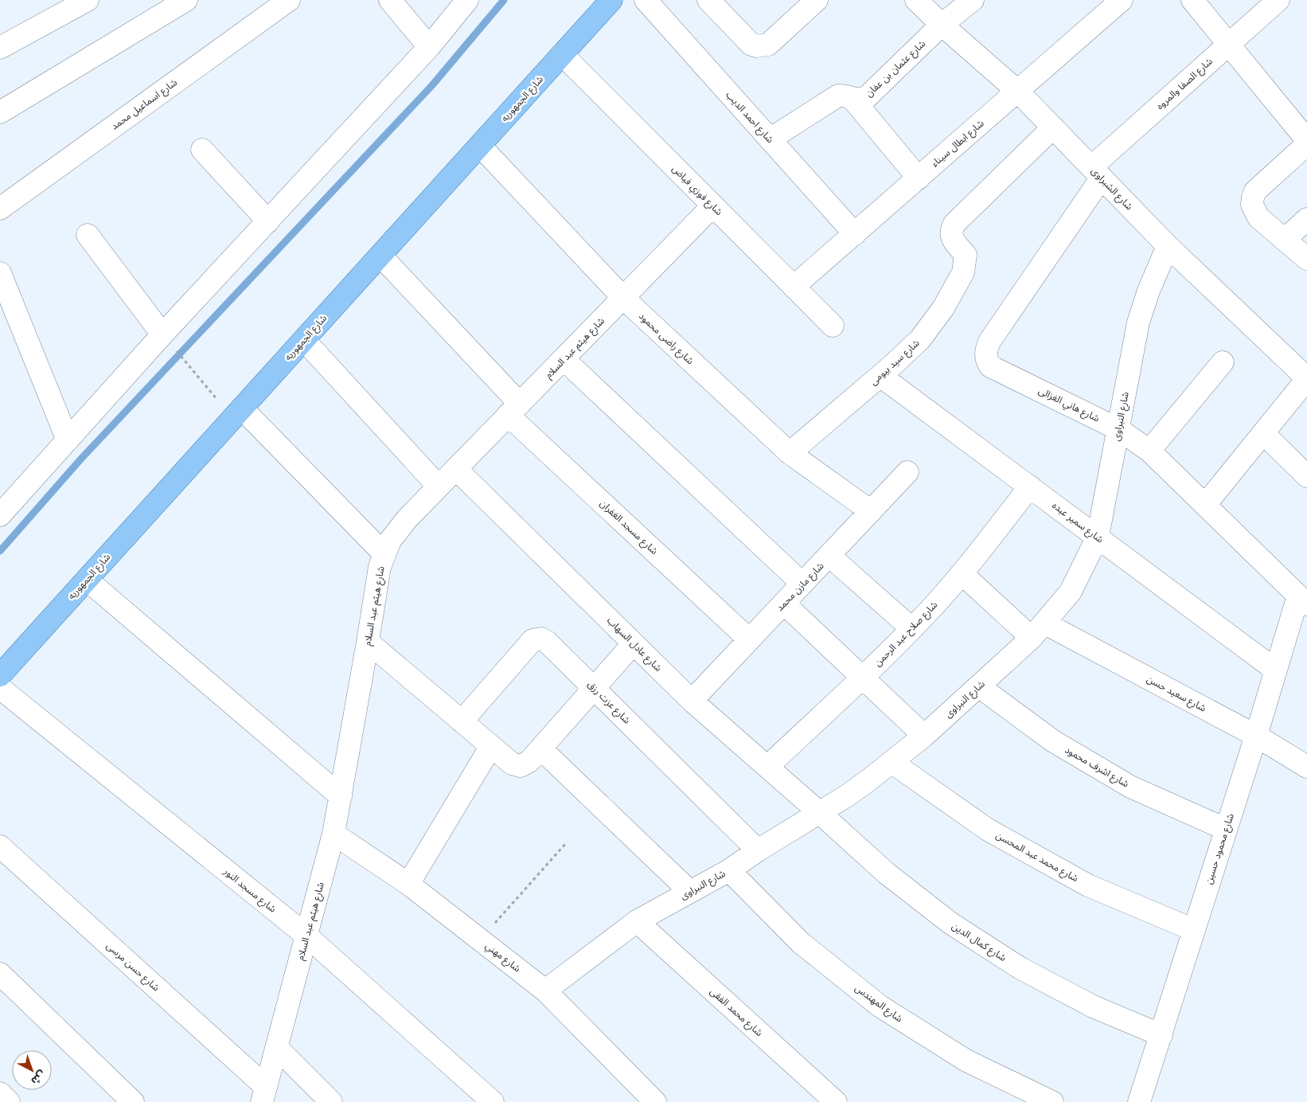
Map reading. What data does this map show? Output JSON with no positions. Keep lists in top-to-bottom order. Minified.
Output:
{"streets":{"main road":["شارع الجمهوريه"],"street":["شارع عثمان بن عفان","شارع الصفا والمروه","شارع اسماعيل محمد","شارع احمد الديب","شارع ابطال سيناء","شارع الشبراوى","شارع فوزي فياض","شارع راضى محمود","شارع هيثم عبد السلام","شارع سيد بيومى","شارع هاني الغزالى","شارع النبراوى","شارع سمير عبده","شارع مسجد الغفران","شارع مازن محمد","شارع صلاح عبد الرحمن","شارع عادل السهاب","شارع سعيد حسن","شارع عزت رزق","شارع اشرف محمود","شارع محمود حسين","شارع محمد عبد المحسن","شارع مسجد النور","شارع كمال الدين","شارع مهني","شارع حسن مرسى","شارع المهندس","شارع محمد الفقى"]},"crossings":[["شارع عثمان بن عفان","شارع احمد الديب"],["شارع عثمان بن عفان","شارع الشبراوى"],["شارع الصفا والمروه","شارع الشبراوى"],["شارع الصفا والمروه","شارع هاني الغزالى"],["شارع الجمهوريه","شارع فوزي فياض"],["شارع الجمهوريه","شارع راضى محمود"],["شارع الجمهوريه","شارع مسجد الغفران"],["شارع احمد الديب","شارع ابطال سيناء"],["شارع ابطال سيناء","شارع الشبراوى"],["شارع ابطال سيناء","شارع فوزي فياض"],["شارع الشبراوى","شارع سيد بيومى"],["شارع الشبراوى","شارع هاني الغزالى"],["شارع الشبراوى","شارع النبراوى"],["شارع فوزي فياض","شارع هيثم عبد السلام"],["شارع راضى محمود","شارع هيثم عبد السلام"],["شارع راضى محمود","شارع سيد بيومى"],["شارع راضى محمود","شارع مازن محمد"],["شارع هيثم عبد السلام","شارع مسجد الغفران"],["شارع هيثم عبد السلام","شارع عادل السهاب"],["شارع هيثم عبد السلام","شارع مسجد النور"],["شارع هيثم عبد السلام","شارع مهني"],["شارع هيثم عبد السلام","شارع حسن مرسى"],["شارع سيد بيومى","شارع سمير عبده"],["شارع هاني الغزالى","شارع النبراوى"],["شارع هاني الغزالى","شارع محمود حسين"],["شارع النبراوى","شارع سمير عبده"],["شارع النبراوى","شارع عادل السهاب"],["شارع النبراوى","شارع سعيد حسن"],["شارع النبراوى","شارع عزت رزق"],["شارع النبراوى","شارع اشرف محمود"],["شارع النبراوى","شارع محمد عبد المحسن"],["شارع النبراوى","شارع كمال الدين"],["شارع النبراوى","شارع مهني"],["شارع النبراوى","شارع المهندس"],["شارع النبراوى","شارع محمد الفقى"],["شارع سمير عبده","شارع صلاح عبد الرحمن"],["شارع سمير عبده","شارع محمود حسين"],["شارع مسجد الغفران","شارع مازن محمد"],["شارع مازن محمد","شارع عادل السهاب"],["شارع صلاح عبد الرحمن","شارع عادل السهاب"],["شارع صلاح عبد الرحمن","شارع سعيد حسن"],["شارع عادل السهاب","شارع كمال الدين"],["شارع سعيد حسن","شارع محمود حسين"],["شارع اشرف محمود","شارع محمود حسين"],["شارع محمود حسين","شارع محمد عبد المحسن"],["شارع محمود حسين","شارع كمال الدين"]],"north":"bottom right"}
